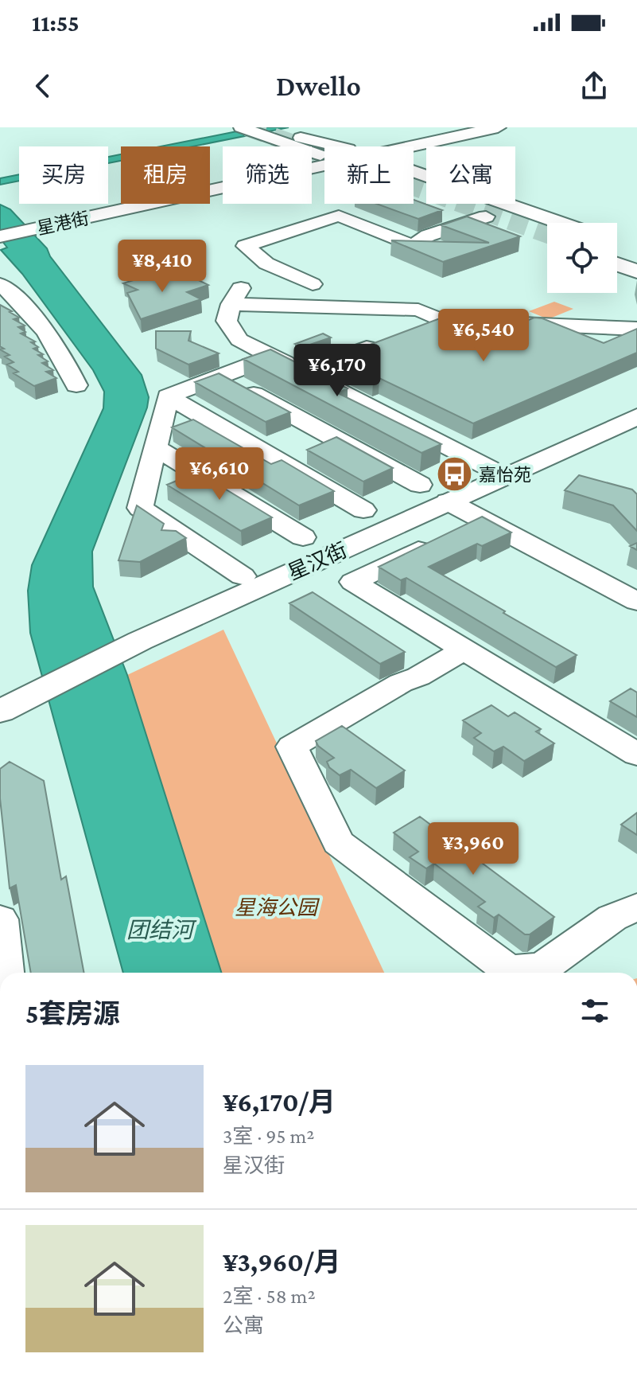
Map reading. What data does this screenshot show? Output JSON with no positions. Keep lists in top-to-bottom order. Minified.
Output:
{"streets":{"main road":["星港街","星汉街"]},"water":["团结河"],"parks":["星海公园"],"places":{"bus stop":["嘉怡苑"]},"page":{"status":"11:55","header":"Dwello","chip":["买房","租房","筛选","新上","公寓"],"price":["¥8,410","¥6,540","¥6,170","¥6,610","¥3,960"],"heading":"5套房源","list":[{"name":"¥6,170/月","note":"3室 · 95 m² · 星汉街"},{"name":"¥3,960/月","note":"2室 · 58 m² · 公寓"}]}}
